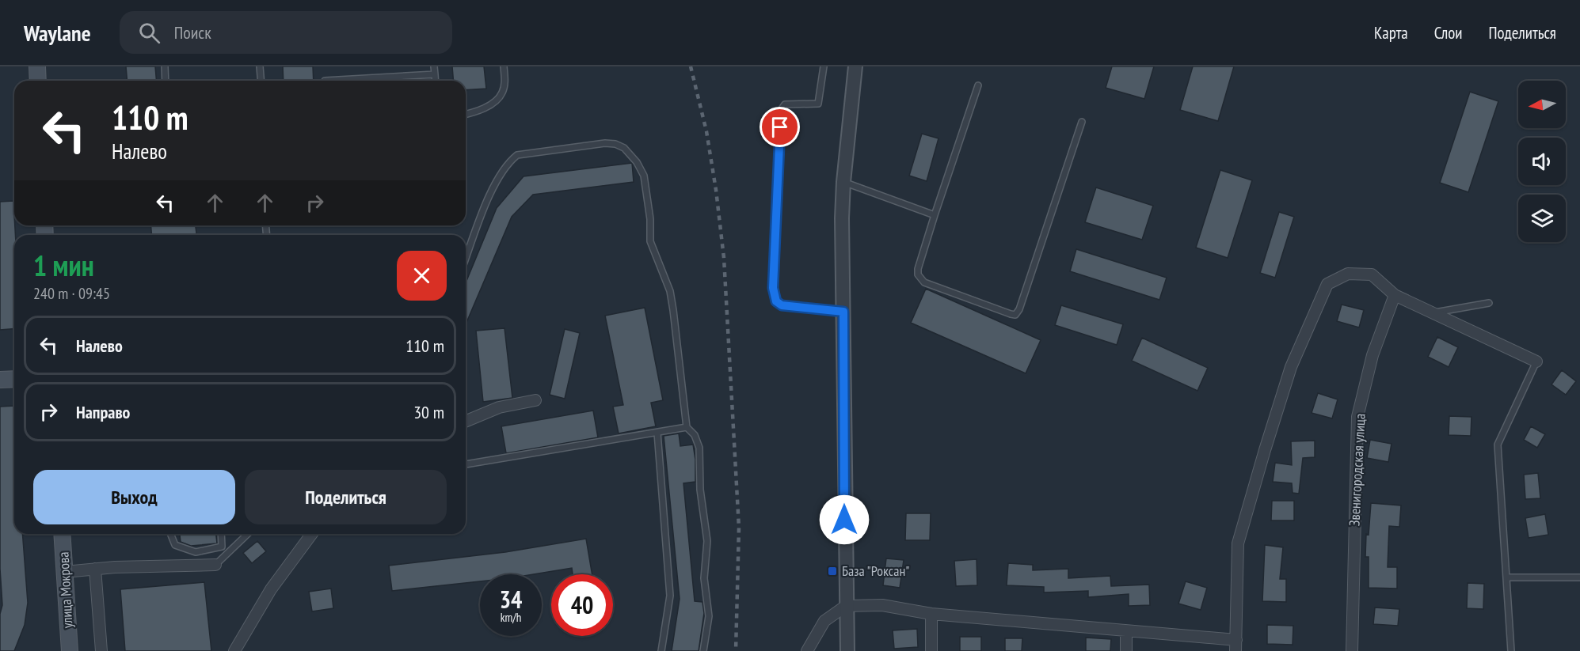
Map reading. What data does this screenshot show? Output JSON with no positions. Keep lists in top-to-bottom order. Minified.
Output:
{"streets":{"main road":["улица Мокрова"],"street":["Звенигородская улица"]},"places":{"transit":["База \"Роксан\""]},"north":"left","page":{"header":"Waylane","search":"Поиск","nav":["Карта","Слои","Поделиться"],"turn":["110 m","Налево"],"heading":["1 мин","240 m · 09:45"],"list":[{"name":"Налево","value":"110 m"},{"name":"Направо","value":"30 m"}],"buttons":["Выход","Поделиться"],"speed":"34 km/h","limit":"40"}}
